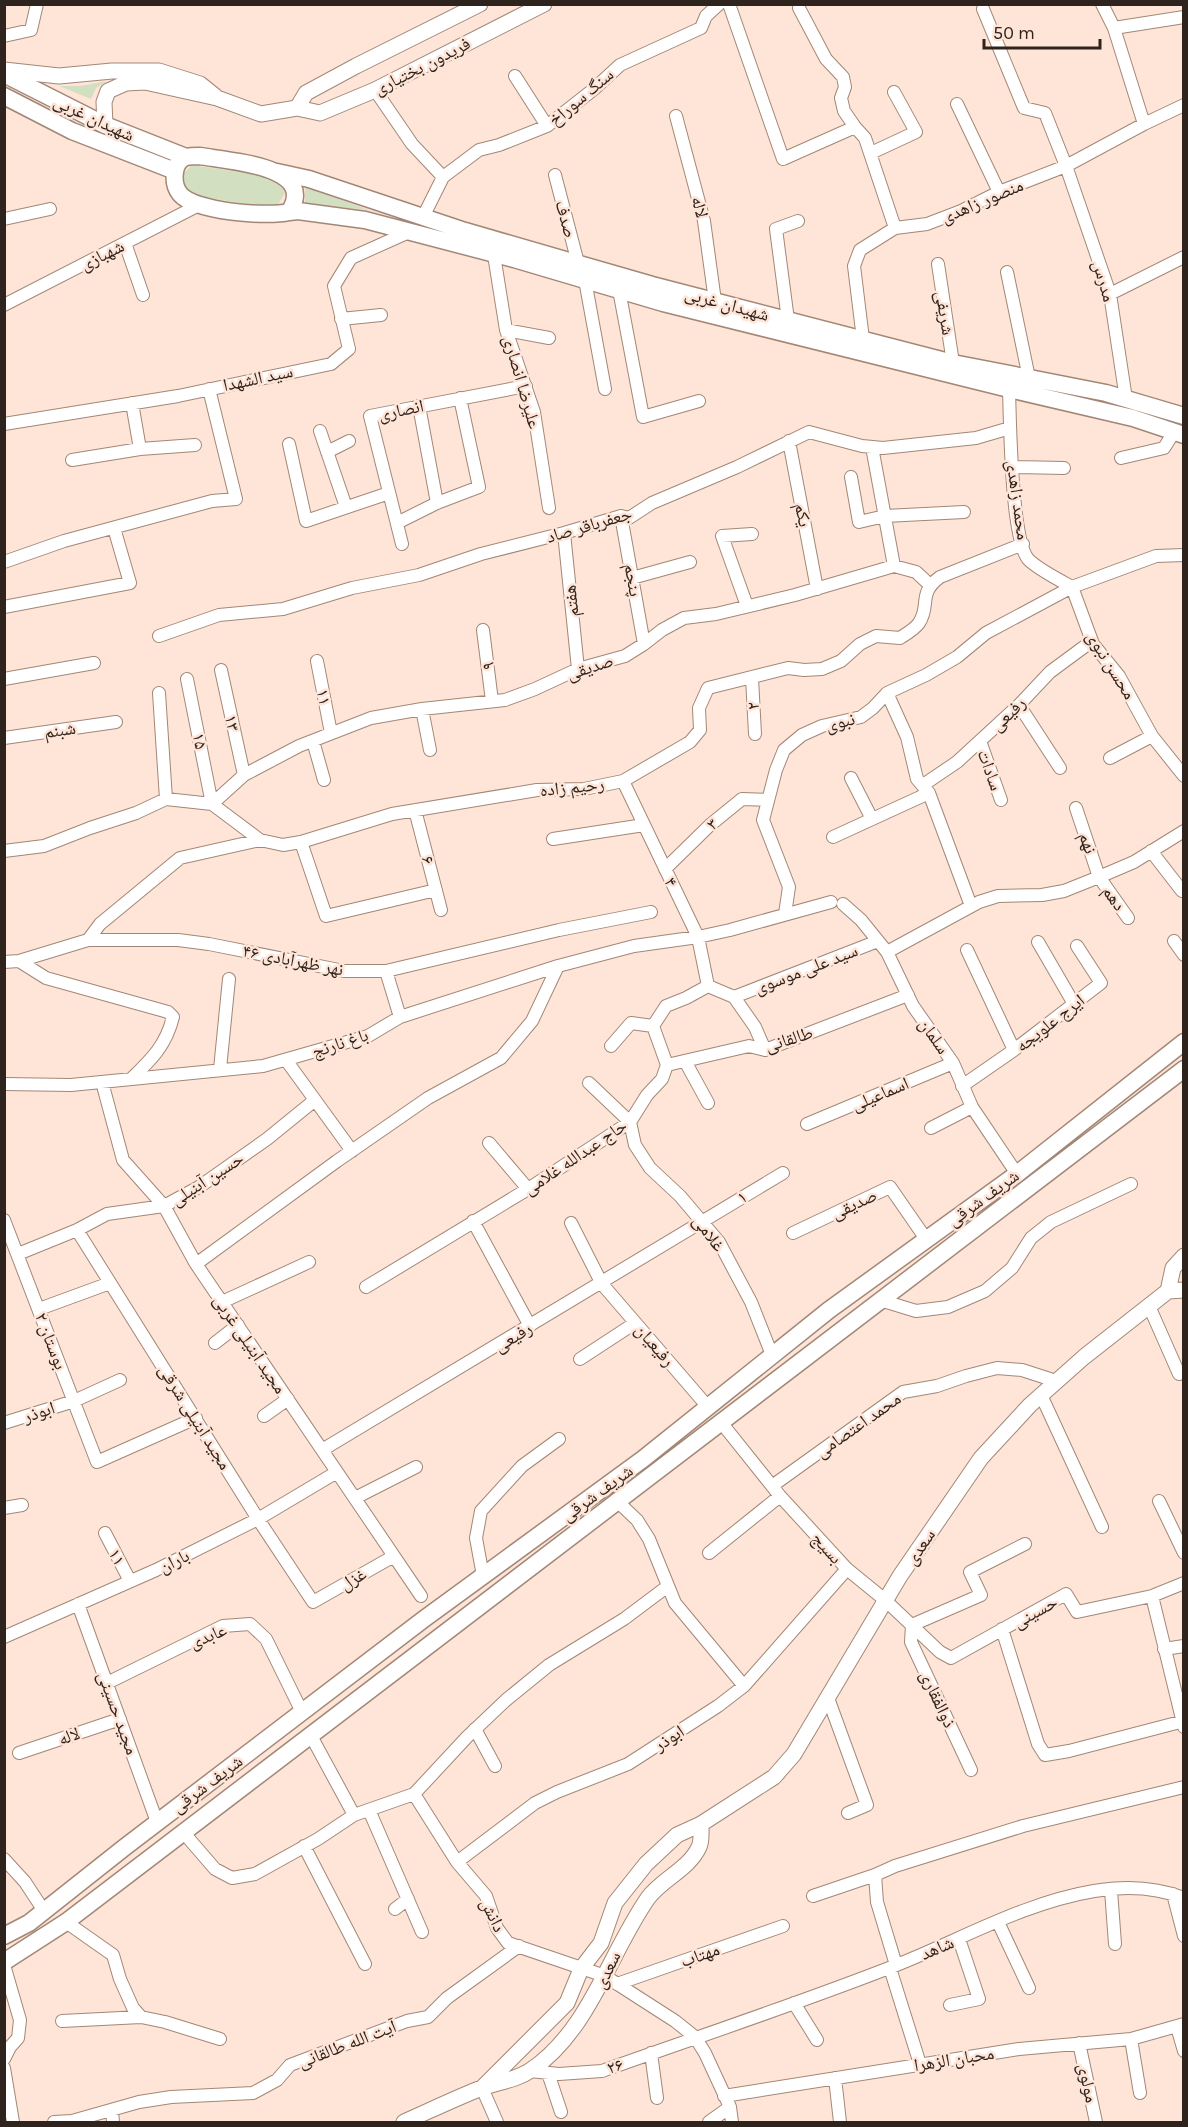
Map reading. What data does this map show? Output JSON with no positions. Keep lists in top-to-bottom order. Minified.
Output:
{"streets":{"main road":["شهیدان غربی","شریف شرقی"],"street":["فریدون بختیاری","سنگ سوراخ","منصور زاهدی","لاله","صدف","شهبازی","مدرس","شریفی","سید الشهدا","علیرضا انصاری","انصاری","محمد زاهدی","یکم","جعفرباقر صاد","پنجم","هفتم","محسن نبوی","۹","صدیقی","۱۱","۲","رفیعی","نبوی","۱۳","شبنم","۱۵","سادات","رحیم زاده","۳","نهم","۶","۴","دهم","نهر ظهرآبادی ۴۶","سید علی موسوی","ایرج علویجه","سلمان","طالقانی","باغ نارنج","اسماعیلی","حاج عبدالله غلامی","حسین آبنیلی","۱","غلامی","بوستان ۲","مجید آبنیلی غربی","رفیعیان","ابوذر","مجید آبنیلی شرقی","محمد اعتصامی","سعدی","بسیج","باران","غزل","حسینی","عابدی","ذوالفقاری","مجید حسینی","دانش","شاهد","مهتاب","آیت الله طالقانی","محبان الزهرا","۲۶","مولوی"]},"crossings":[["سنگ سوراخ","شهیدان غربی"],["شهیدان غربی","منصور زاهدی"],["شهیدان غربی","لاله"],["شهیدان غربی","صدف"],["شهیدان غربی","شهبازی"],["شهیدان غربی","مدرس"],["شهیدان غربی","شریفی"],["شهیدان غربی","سید الشهدا"],["شهیدان غربی","علیرضا انصاری"],["شهیدان غربی","محمد زاهدی"],["منصور زاهدی","مدرس"],["لاله","مجید حسینی"],["علیرضا انصاری","انصاری"],["محمد زاهدی","جعفرباقر صاد"],["محمد زاهدی","محسن نبوی"],["محمد زاهدی","نبوی"],["یکم","جعفرباقر صاد"],["یکم","صدیقی"],["جعفرباقر صاد","پنجم"],["جعفرباقر صاد","هفتم"],["پنجم","صدیقی"],["هفتم","صدیقی"],["محسن نبوی","رفیعی"],["محسن نبوی","نبوی"],["۹","صدیقی"],["صدیقی","۱۱"],["صدیقی","۱۳"],["صدیقی","۱۵"],["صدیقی","شریف شرقی"],["۱۱","باران"],["۲","رحیم زاده"],["رفیعی","سادات"],["رفیعی","۱"],["رفیعی","غلامی"],["رفیعی","مجید آبنیلی غربی"],["رفیعی","رفیعیان"],["نبوی","۳"],["نبوی","سلمان"],["رحیم زاده","۶"],["رحیم زاده","۴"],["رحیم زاده","نهر ظهرآبادی ۴۶"],["۳","۴"],["نهم","دهم"],["۴","سلمان"],["۴","باغ نارنج"],["سید علی موسوی","سلمان"],["ایرج علویجه","سلمان"],["سلمان","طالقانی"],["سلمان","باغ نارنج"],["سلمان","اسماعیلی"],["سلمان","شریف شرقی"],["طالقانی","حاج عبدالله غلامی"],["باغ نارنج","مجید آبنیلی غربی"],["حاج عبدالله غلامی","غلامی"],["حسین آبنیلی","بوستان ۲"],["حسین آبنیلی","مجید آبنیلی غربی"],["حسین آبنیلی","مجید آبنیلی شرقی"],["۱","غلامی"],["شریف شرقی","غلامی"],["شریف شرقی","رفیعیان"],["شریف شرقی","بسیج"],["شریف شرقی","عابدی"],["شریف شرقی","مجید حسینی"],["بوستان ۲","ابوذر"],["بوستان ۲","مجید آبنیلی شرقی"],["مجید آبنیلی غربی","باران"],["مجید آبنیلی غربی","غزل"],["ابوذر","بسیج"],["ابوذر","دانش"],["مجید آبنیلی شرقی","باران"],["مجید آبنیلی شرقی","غزل"],["محمد اعتصامی","سعدی"],["محمد اعتصامی","بسیج"],["سعدی","بسیج"],["سعدی","دانش"],["سعدی","مهتاب"],["سعدی","۲۶"],["بسیج","حسینی"],["بسیج","ذوالفقاری"],["باران","مجید حسینی"],["عابدی","مجید حسینی"],["دانش","مهتاب"],["دانش","آیت الله طالقانی"],["شاهد","۲۶"],["محبان الزهرا","مولوی"]],"scale_bar":"50 m"}
